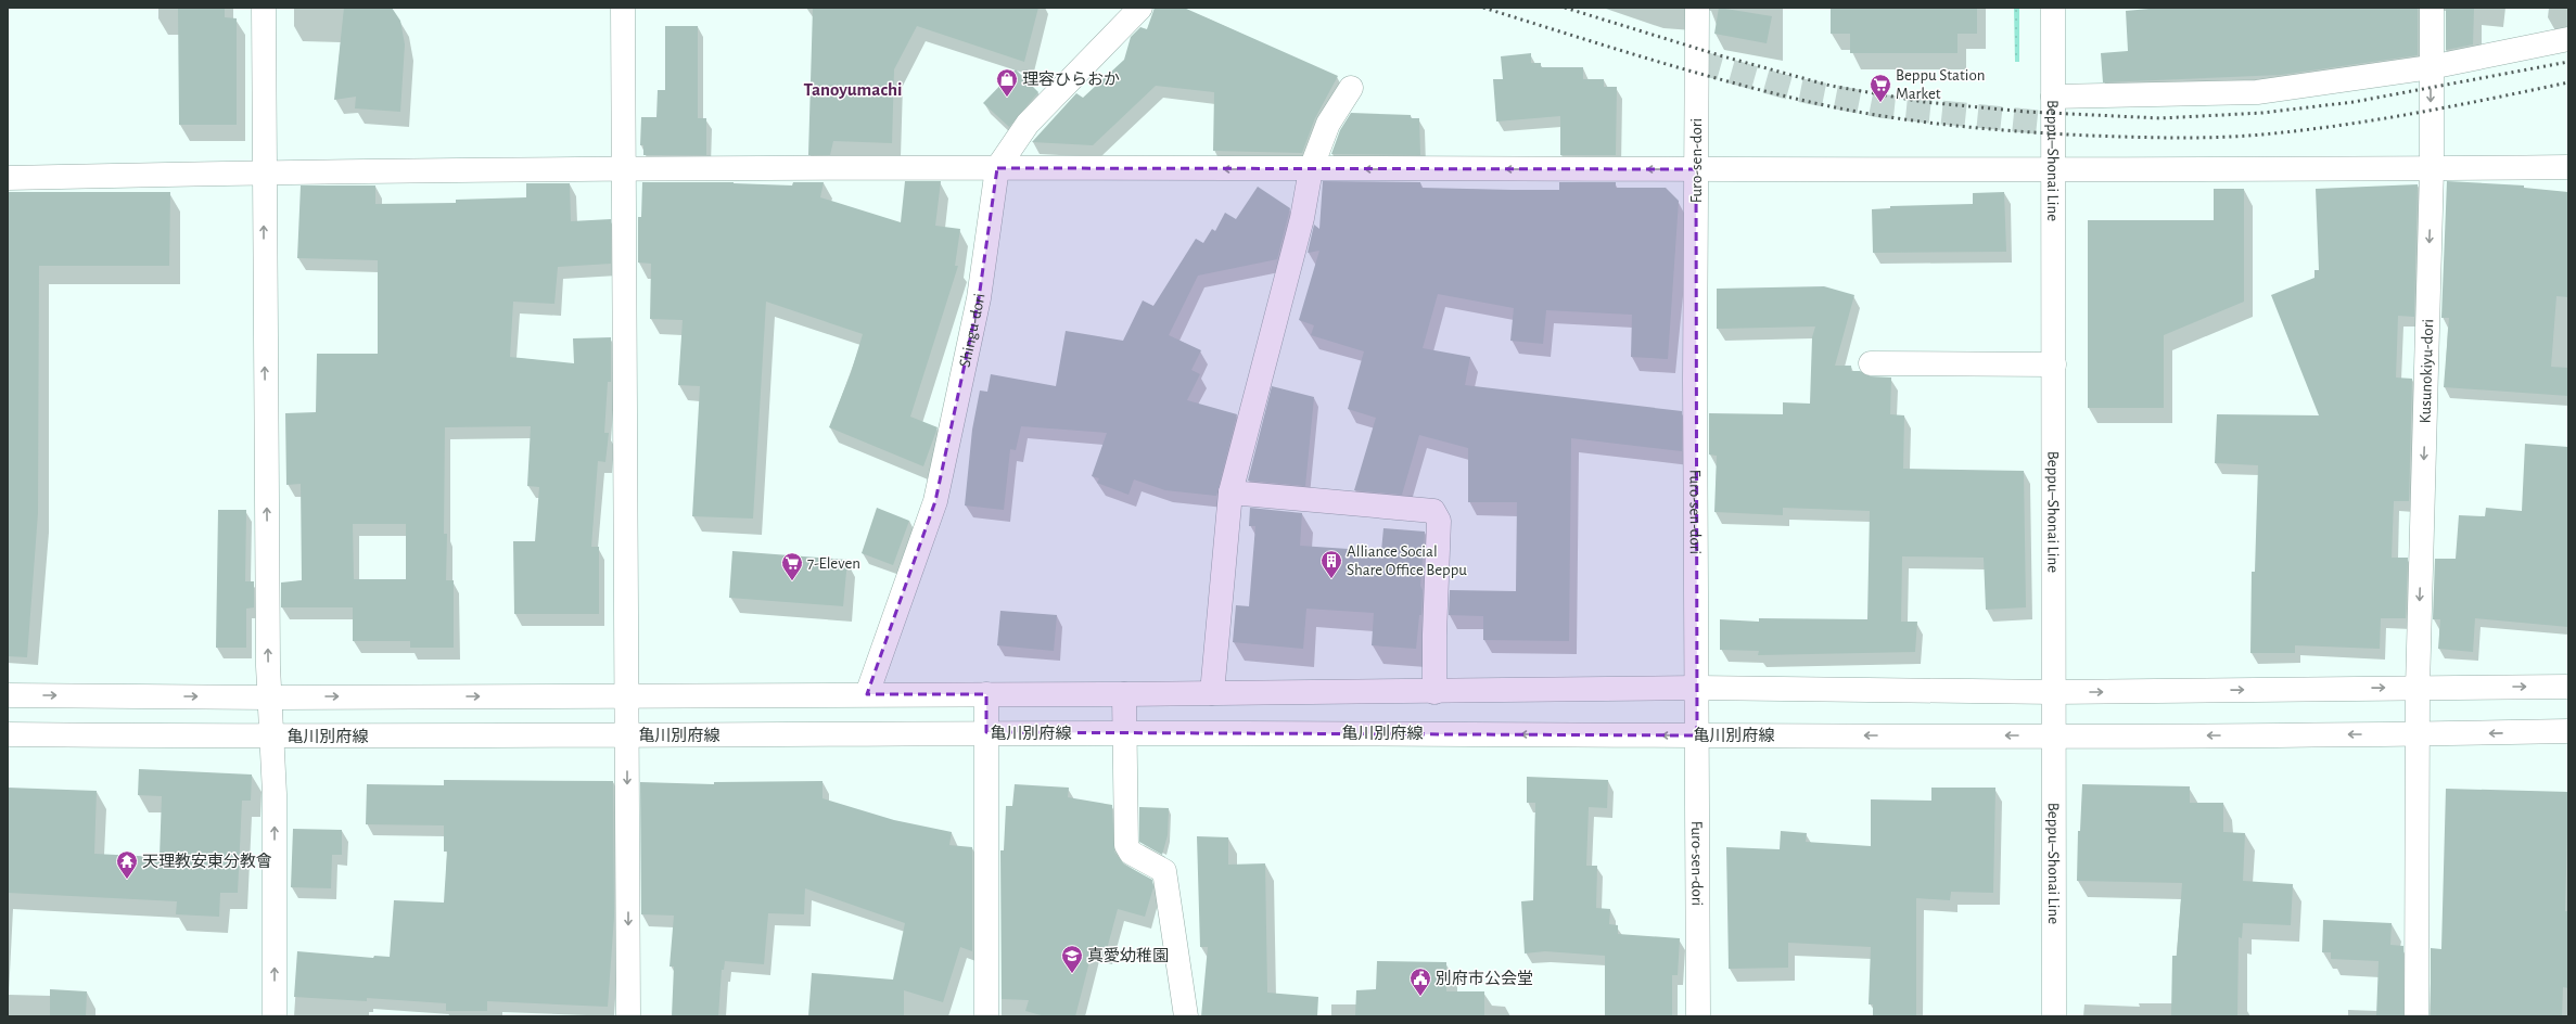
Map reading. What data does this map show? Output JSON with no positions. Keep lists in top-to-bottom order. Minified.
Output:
{"streets":{"street":["Furo-sen-dori","Beppu–Shonai Line","Shingu-dori","Kusunokiyu-dori","亀川別府線"]},"crossings":[["Furo-sen-dori","亀川別府線"],["Beppu–Shonai Line","亀川別府線"],["Kusunokiyu-dori","亀川別府線"]],"one_way":["Kusunokiyu-dori"],"districts":["Tanoyumachi"],"places":{"shop":["理容ひらおか"],"supermarket":["Beppu Station Market","7-Eleven"],"building":["Alliance Social Share Office Beppu"],"temple":["天理教安東分教會"],"school or university":["真愛幼稚園"],"public building":["別府市公会堂"]}}
